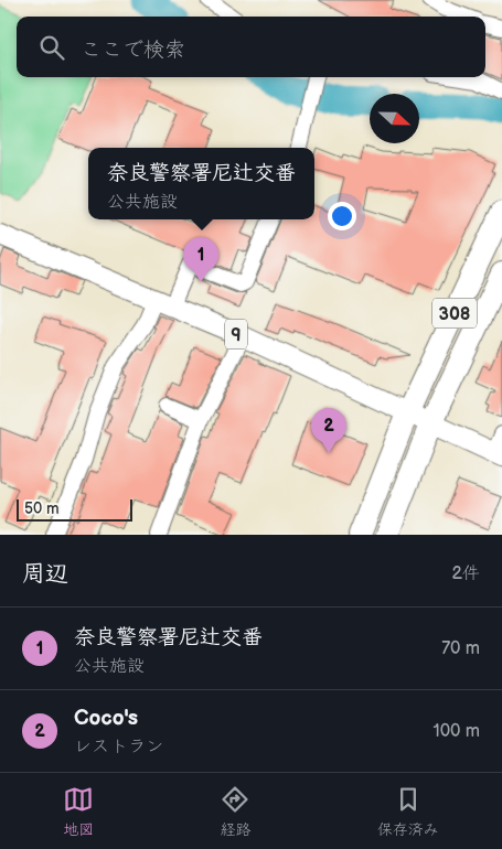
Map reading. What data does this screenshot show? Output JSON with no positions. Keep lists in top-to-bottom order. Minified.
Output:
{"streets":{"highway":["308"],"main road":["9"]},"crossings":[["308","9"]],"scale_bar":"50 m","north":"right","page":{"search":"ここで検索","popup":["奈良警察署尼辻交番","公共施設"],"pins":["1","2"],"scale":"50 m","heading":["周辺","2件"],"list":[{"mark":"1","name":"奈良警察署尼辻交番","note":"公共施設","value":"70 m"},{"mark":"2","name":"Coco's","note":"レストラン","value":"100 m"}],"nav":["地図","経路","保存済み"]}}
